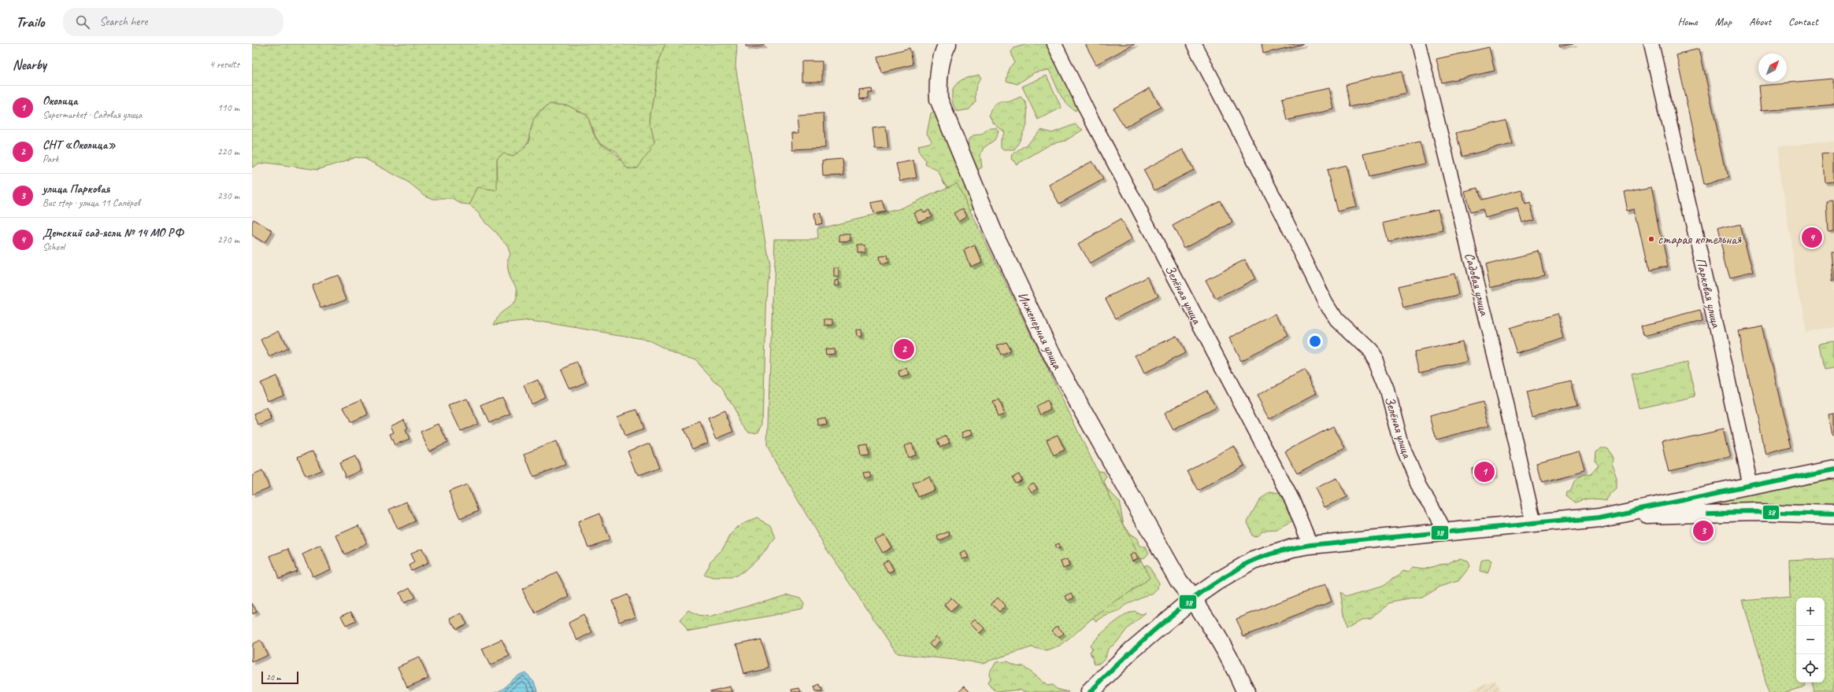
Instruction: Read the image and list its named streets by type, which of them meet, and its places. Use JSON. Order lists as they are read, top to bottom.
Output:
{
  "streets": {
    "main road": ["Инженерная улица"],
    "street": ["Садовая улица", "Парковая улица", "Зелёная улица"]
  },
  "places": ["старая котельная"],
  "lines": ["transit line 38"],
  "scale_bar": "20 m",
  "north": "top right",
  "page": {
    "header": "Trailo",
    "search": "Search here",
    "nav": [
      "Home",
      "Map",
      "About",
      "Contact"
    ],
    "heading": ["Nearby", "4 results"],
    "list": [
      {
        "mark": "1",
        "name": "Околица",
        "note": "Supermarket · Садовая улица",
        "value": "110 m"
      },
      {
        "mark": "2",
        "name": "СНТ «Околица»",
        "note": "Park",
        "value": "220 m"
      },
      {
        "mark": "3",
        "name": "улица Парковая",
        "note": "Bus stop · улица 11 Сапёров",
        "value": "230 m"
      },
      {
        "mark": "4",
        "name": "Детский сад-ясли № 14 МО РФ",
        "note": "School",
        "value": "270 m"
      }
    ],
    "pins": [
      "4",
      "2",
      "1",
      "3"
    ],
    "map_buttons": ["+", "−"],
    "scale": "20 m"
  }
}
